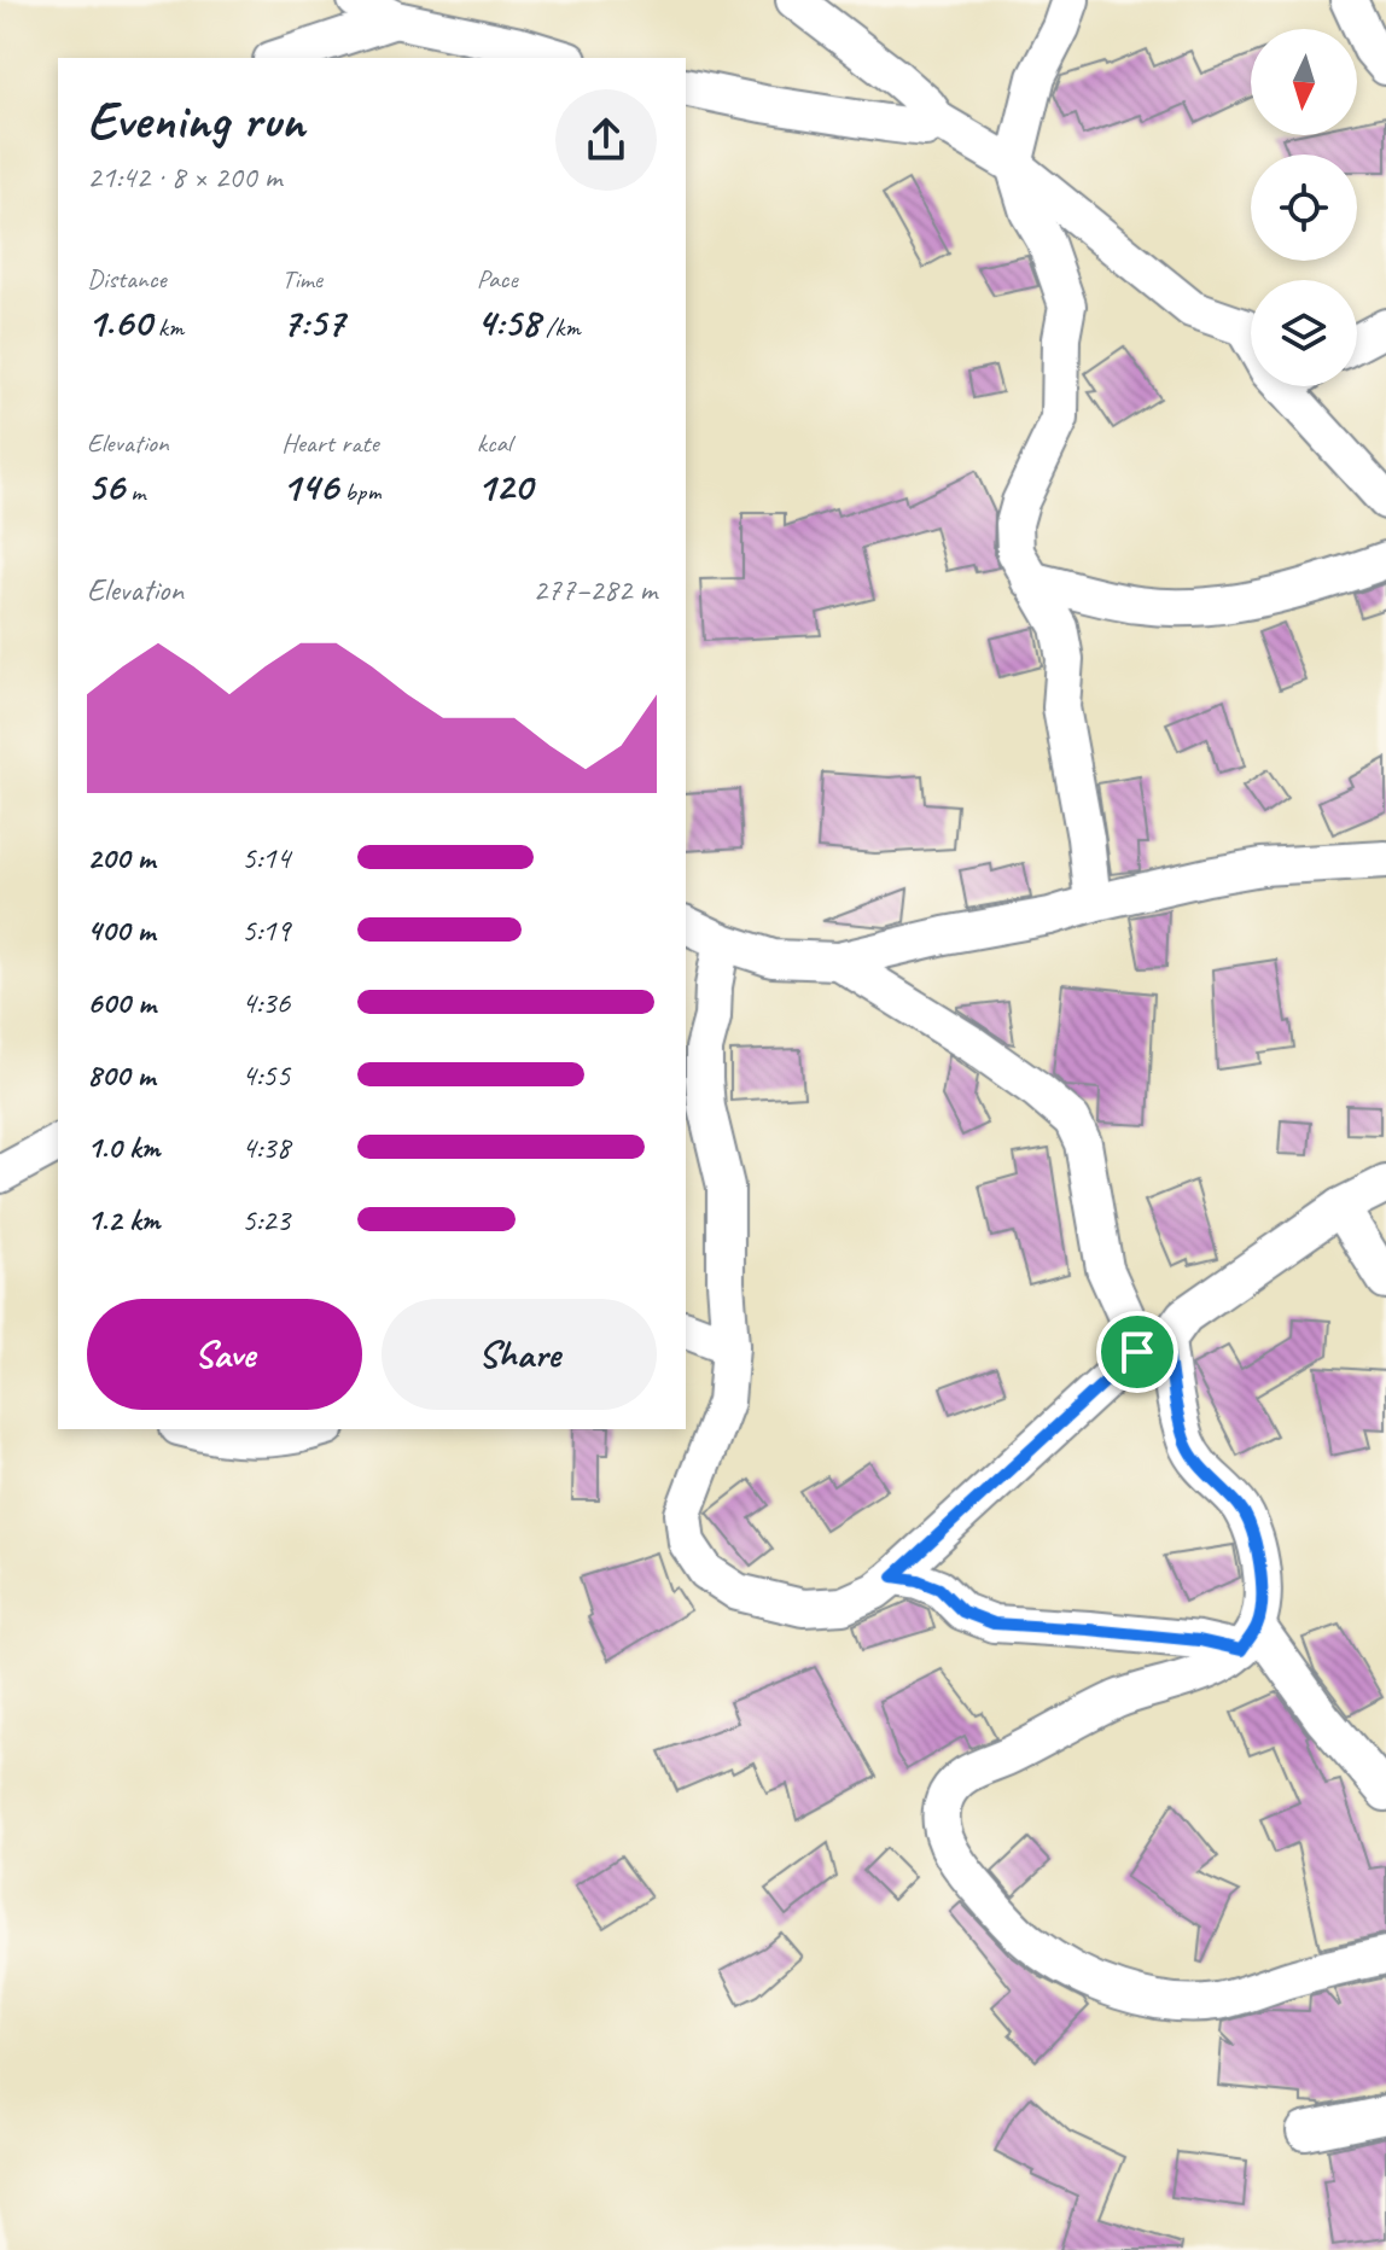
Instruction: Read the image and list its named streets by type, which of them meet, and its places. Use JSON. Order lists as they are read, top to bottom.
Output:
{
  "north": "bottom",
  "page": {
    "heading": ["Evening run", "21:42 · 8 × 200 m"],
    "stats": [
      ["Distance", "1.60 km"],
      ["Time", "7:57"],
      ["Pace", "4:58 /km"],
      ["Elevation", "56 m"],
      ["Heart rate", "146 bpm"],
      ["kcal", "120"]
    ],
    "chart": ["Elevation", "277–282 m"],
    "list": [
      {
        "name": "200 m",
        "note": "5:14"
      },
      {
        "name": "400 m",
        "note": "5:19"
      },
      {
        "name": "600 m",
        "note": "4:36"
      },
      {
        "name": "800 m",
        "note": "4:55"
      },
      {
        "name": "1.0 km",
        "note": "4:38"
      },
      {
        "name": "1.2 km",
        "note": "5:23"
      }
    ],
    "buttons": ["Save", "Share"]
  }
}
